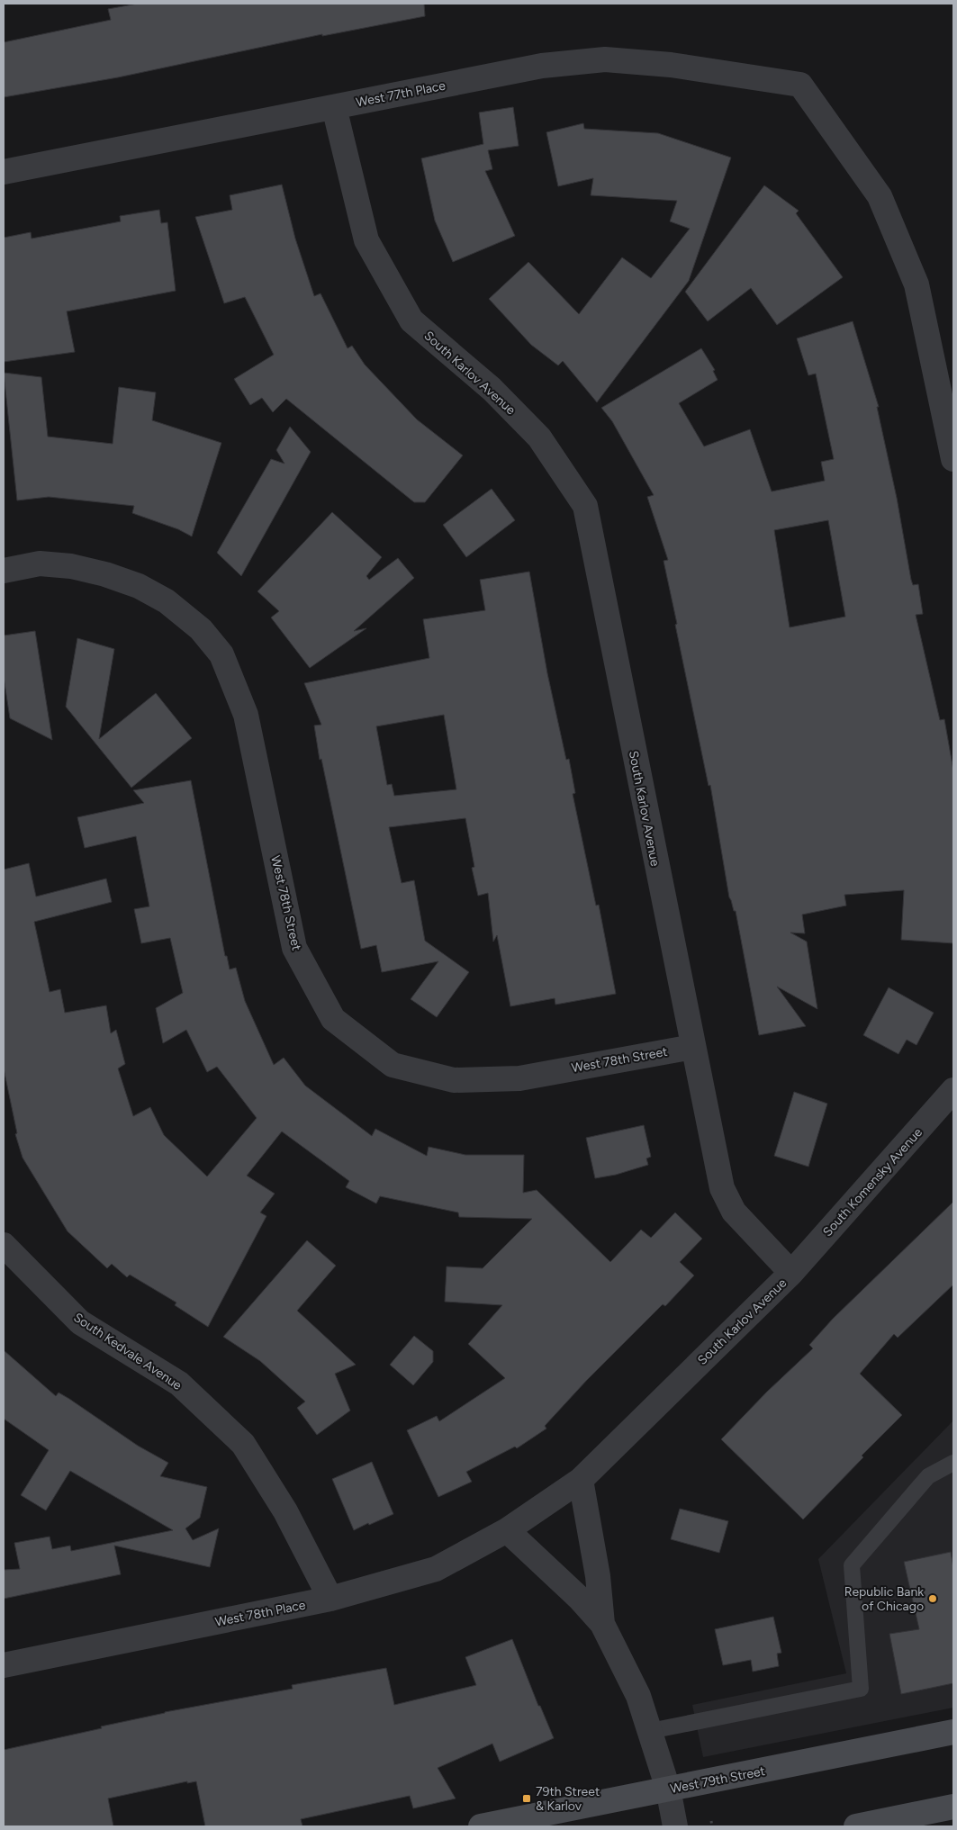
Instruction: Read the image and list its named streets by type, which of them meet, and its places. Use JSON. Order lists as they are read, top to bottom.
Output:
{
  "streets": {
    "main road": ["West 79th Street"],
    "street": [
      "West 77th Place",
      "South Karlov Avenue",
      "West 78th Street",
      "South Komensky Avenue",
      "South Kedvale Avenue",
      "West 78th Place"
    ]
  },
  "crossings": [
    ["West 77th Place", "South Karlov Avenue"],
    ["South Karlov Avenue", "West 78th Street"],
    ["South Karlov Avenue", "South Komensky Avenue"],
    ["South Karlov Avenue", "West 78th Place"],
    ["South Kedvale Avenue", "West 78th Place"]
  ],
  "places": {
    "other": ["Republic Bank of Chicago"],
    "transit": ["79th Street & Karlov"]
  }
}
